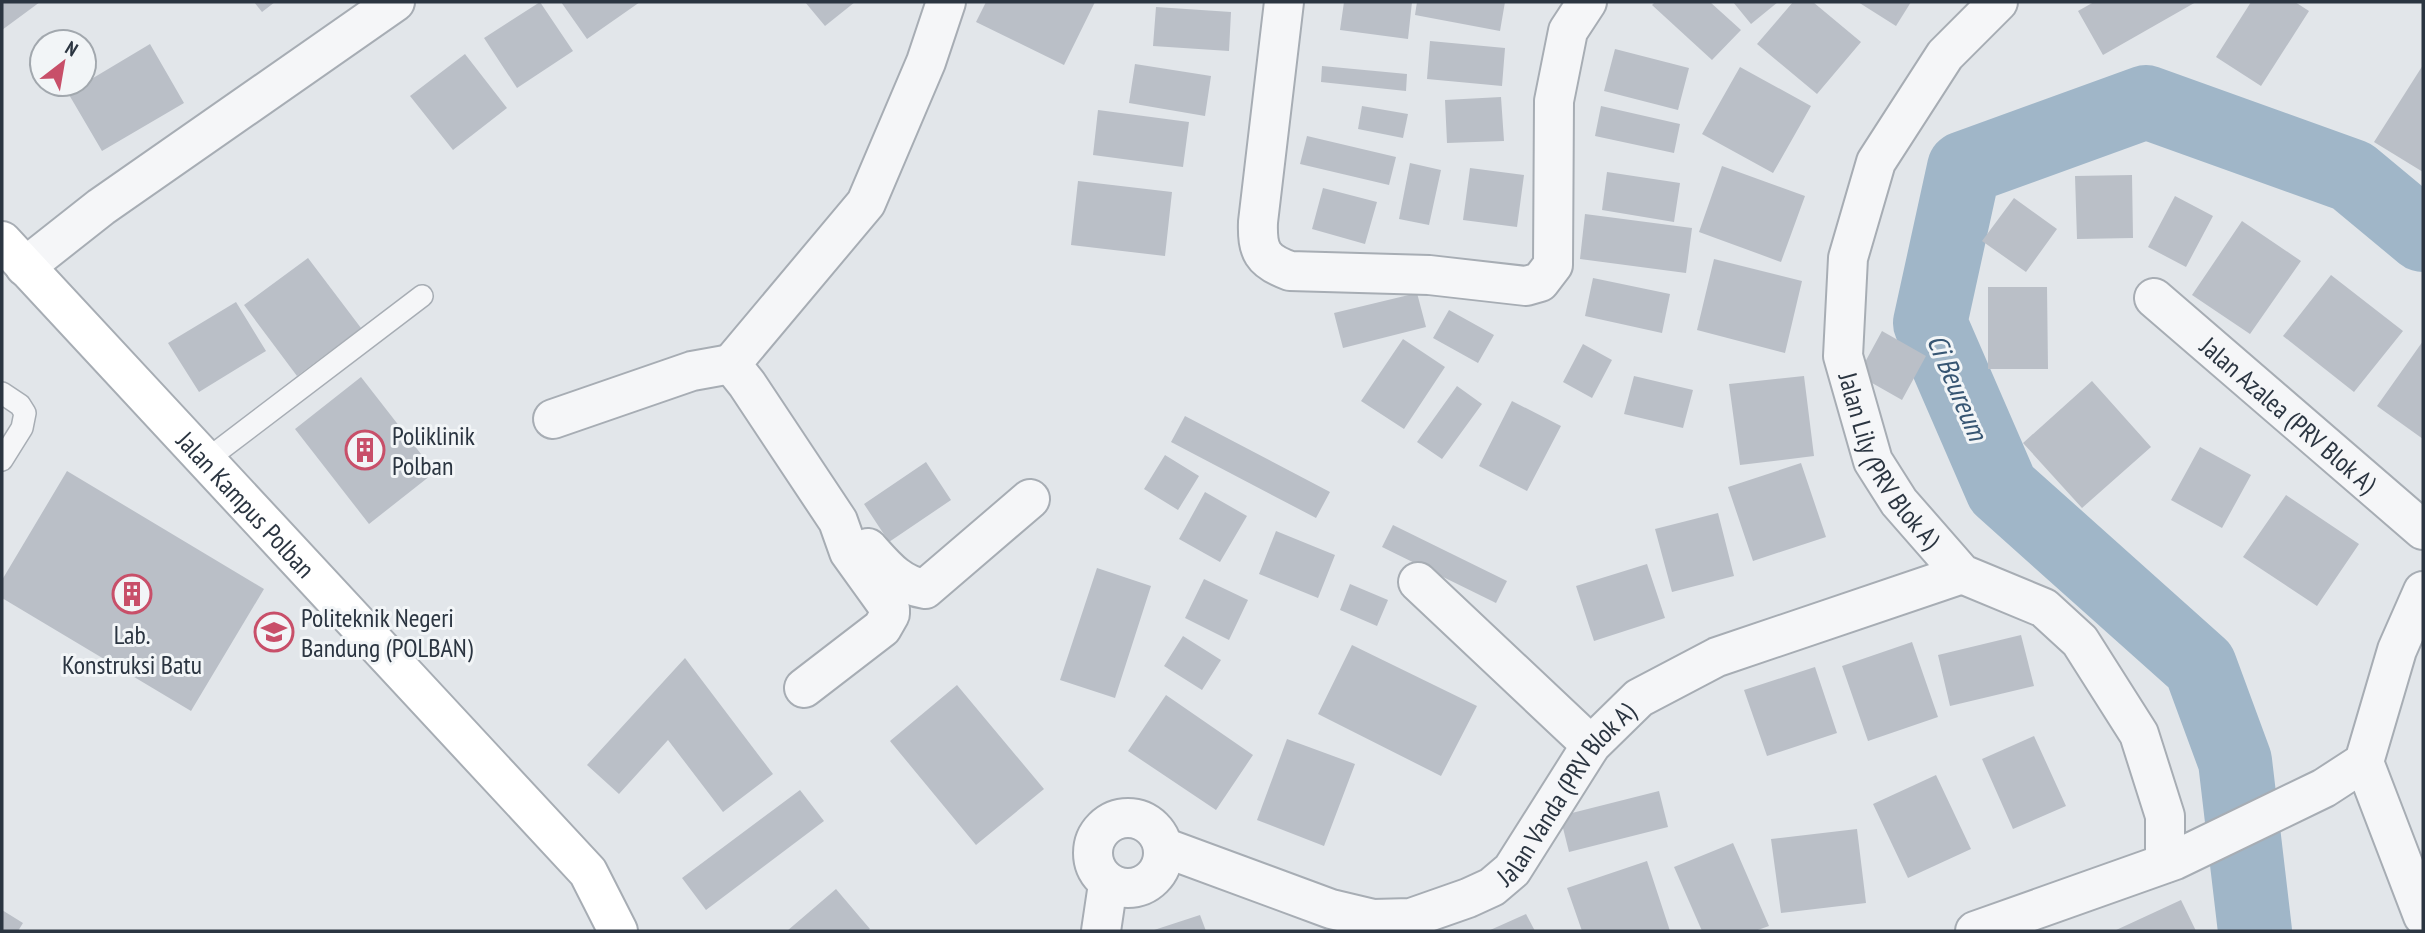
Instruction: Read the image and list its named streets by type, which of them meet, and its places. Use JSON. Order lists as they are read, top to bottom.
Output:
{
  "streets": {
    "street": [
      "Jalan Azalea (PRV Blok A)",
      "Jalan Lily (PRV Blok A)",
      "Jalan Kampus Polban",
      "Jalan Vanda (PRV Blok A)"
    ]
  },
  "crossings": [
    ["Jalan Lily (PRV Blok A)", "Jalan Vanda (PRV Blok A)"]
  ],
  "water": ["Ci Beureum"],
  "places": {
    "building": ["Poliklinik Polban", "Lab. Konstruksi Batu"],
    "school or university": ["Politeknik Negeri Bandung (POLBAN)"]
  },
  "north": "top right"
}
